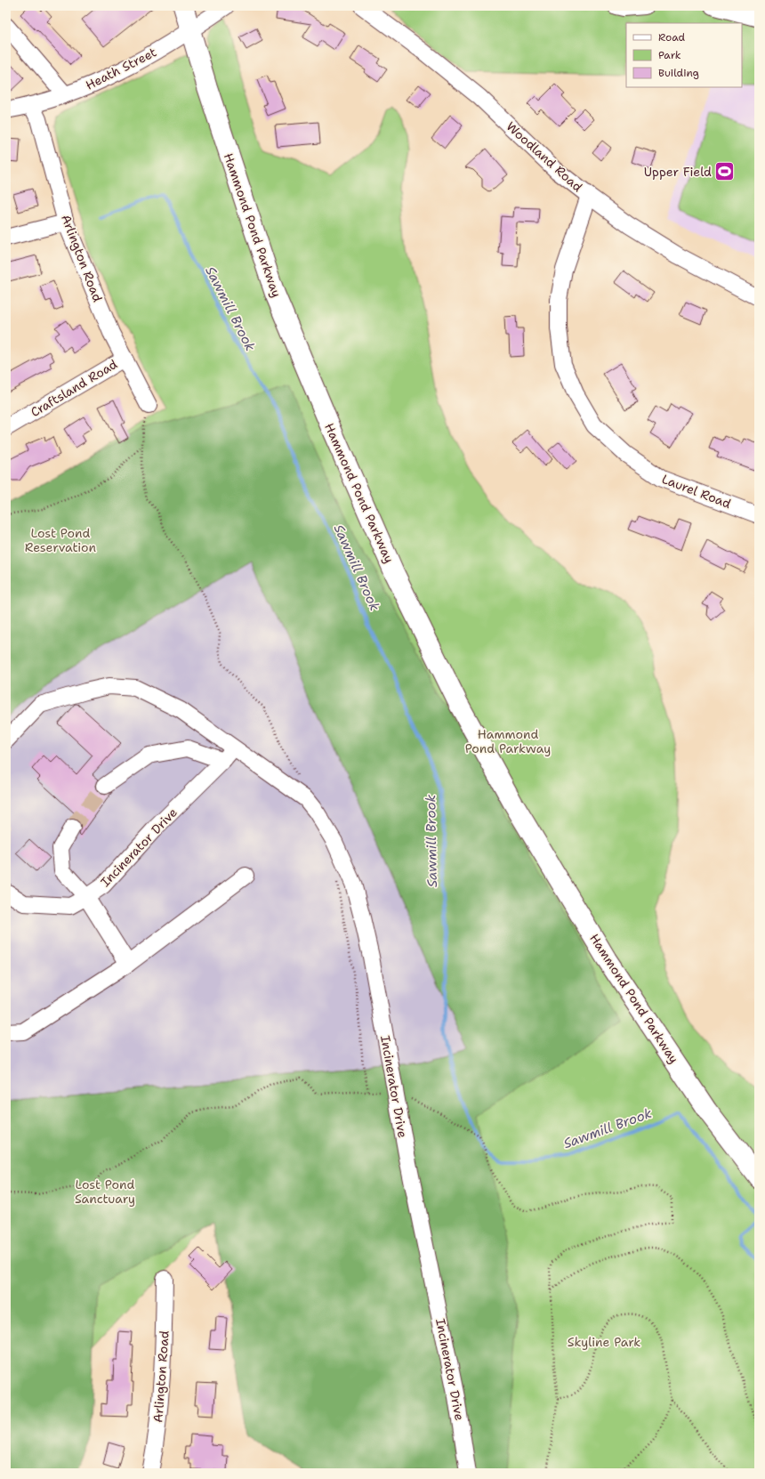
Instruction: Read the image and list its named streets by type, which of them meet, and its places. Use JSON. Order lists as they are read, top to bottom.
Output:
{
  "streets": {
    "main road": ["Hammond Pond Parkway"],
    "street": [
      "Heath Street",
      "Woodland Road",
      "Arlington Road",
      "Craftsland Road",
      "Laurel Road",
      "Incinerator Drive"
    ]
  },
  "crossings": [
    ["Heath Street", "Hammond Pond Parkway"],
    ["Heath Street", "Arlington Road"],
    ["Woodland Road", "Laurel Road"],
    ["Arlington Road", "Craftsland Road"]
  ],
  "water": ["Sawmill Brook"],
  "parks": [
    "Lost Pond Reservation",
    "Hammond Pond Parkway",
    "Lost Pond Sanctuary",
    "Skyline Park"
  ],
  "places": {
    "sports": ["Upper Field"]
  },
  "legend": ["Road", "Park", "Building"]
}
